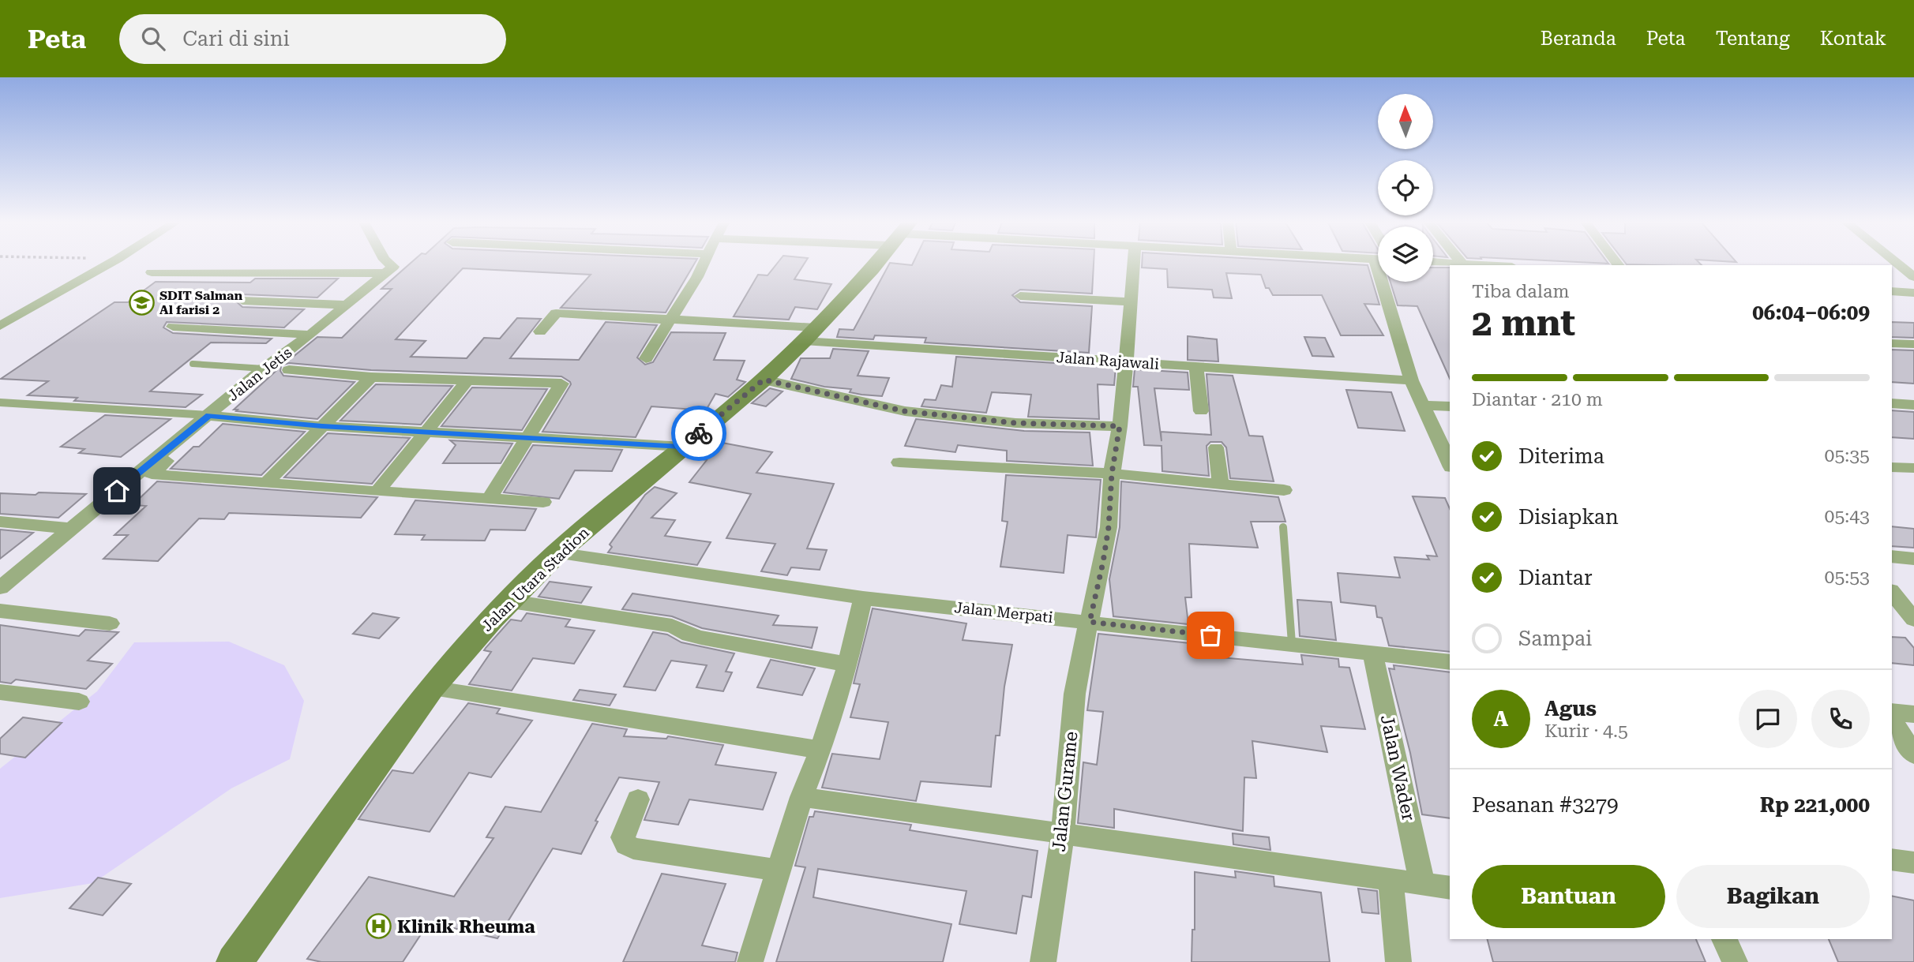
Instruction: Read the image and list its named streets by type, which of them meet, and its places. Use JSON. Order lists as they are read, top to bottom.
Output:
{
  "streets": {
    "street": [
      "Jalan Rajawali",
      "Jalan Jetis",
      "Jalan Utara Stadion",
      "Jalan Merpati",
      "Jalan Wader",
      "Jalan Gurame"
    ]
  },
  "crossings": [
    ["Jalan Rajawali", "Jalan Utara Stadion"],
    ["Jalan Rajawali", "Jalan Gurame"],
    ["Jalan Utara Stadion", "Jalan Merpati"],
    ["Jalan Merpati", "Jalan Wader"],
    ["Jalan Merpati", "Jalan Gurame"]
  ],
  "places": {
    "school or university": ["SDIT Salman Al farisi 2"],
    "hospital": ["Klinik Rheuma"]
  },
  "north": "top",
  "page": {
    "header": "Peta",
    "search": "Cari di sini",
    "nav": [
      "Beranda",
      "Peta",
      "Tentang",
      "Kontak"
    ],
    "heading": ["2 mnt", "Tiba dalam", "06:04–06:09"],
    "panel": [
      "Agus",
      "Kurir · 4.5",
      "Pesanan #3279",
      "Rp 221,000"
    ],
    "bar": "Diantar · 210 m",
    "list": [
      ["Diterima", "05:35"],
      ["Disiapkan", "05:43"],
      ["Diantar", "05:53"],
      "Sampai"
    ],
    "round": "A",
    "buttons": ["Bantuan", "Bagikan"]
  }
}
